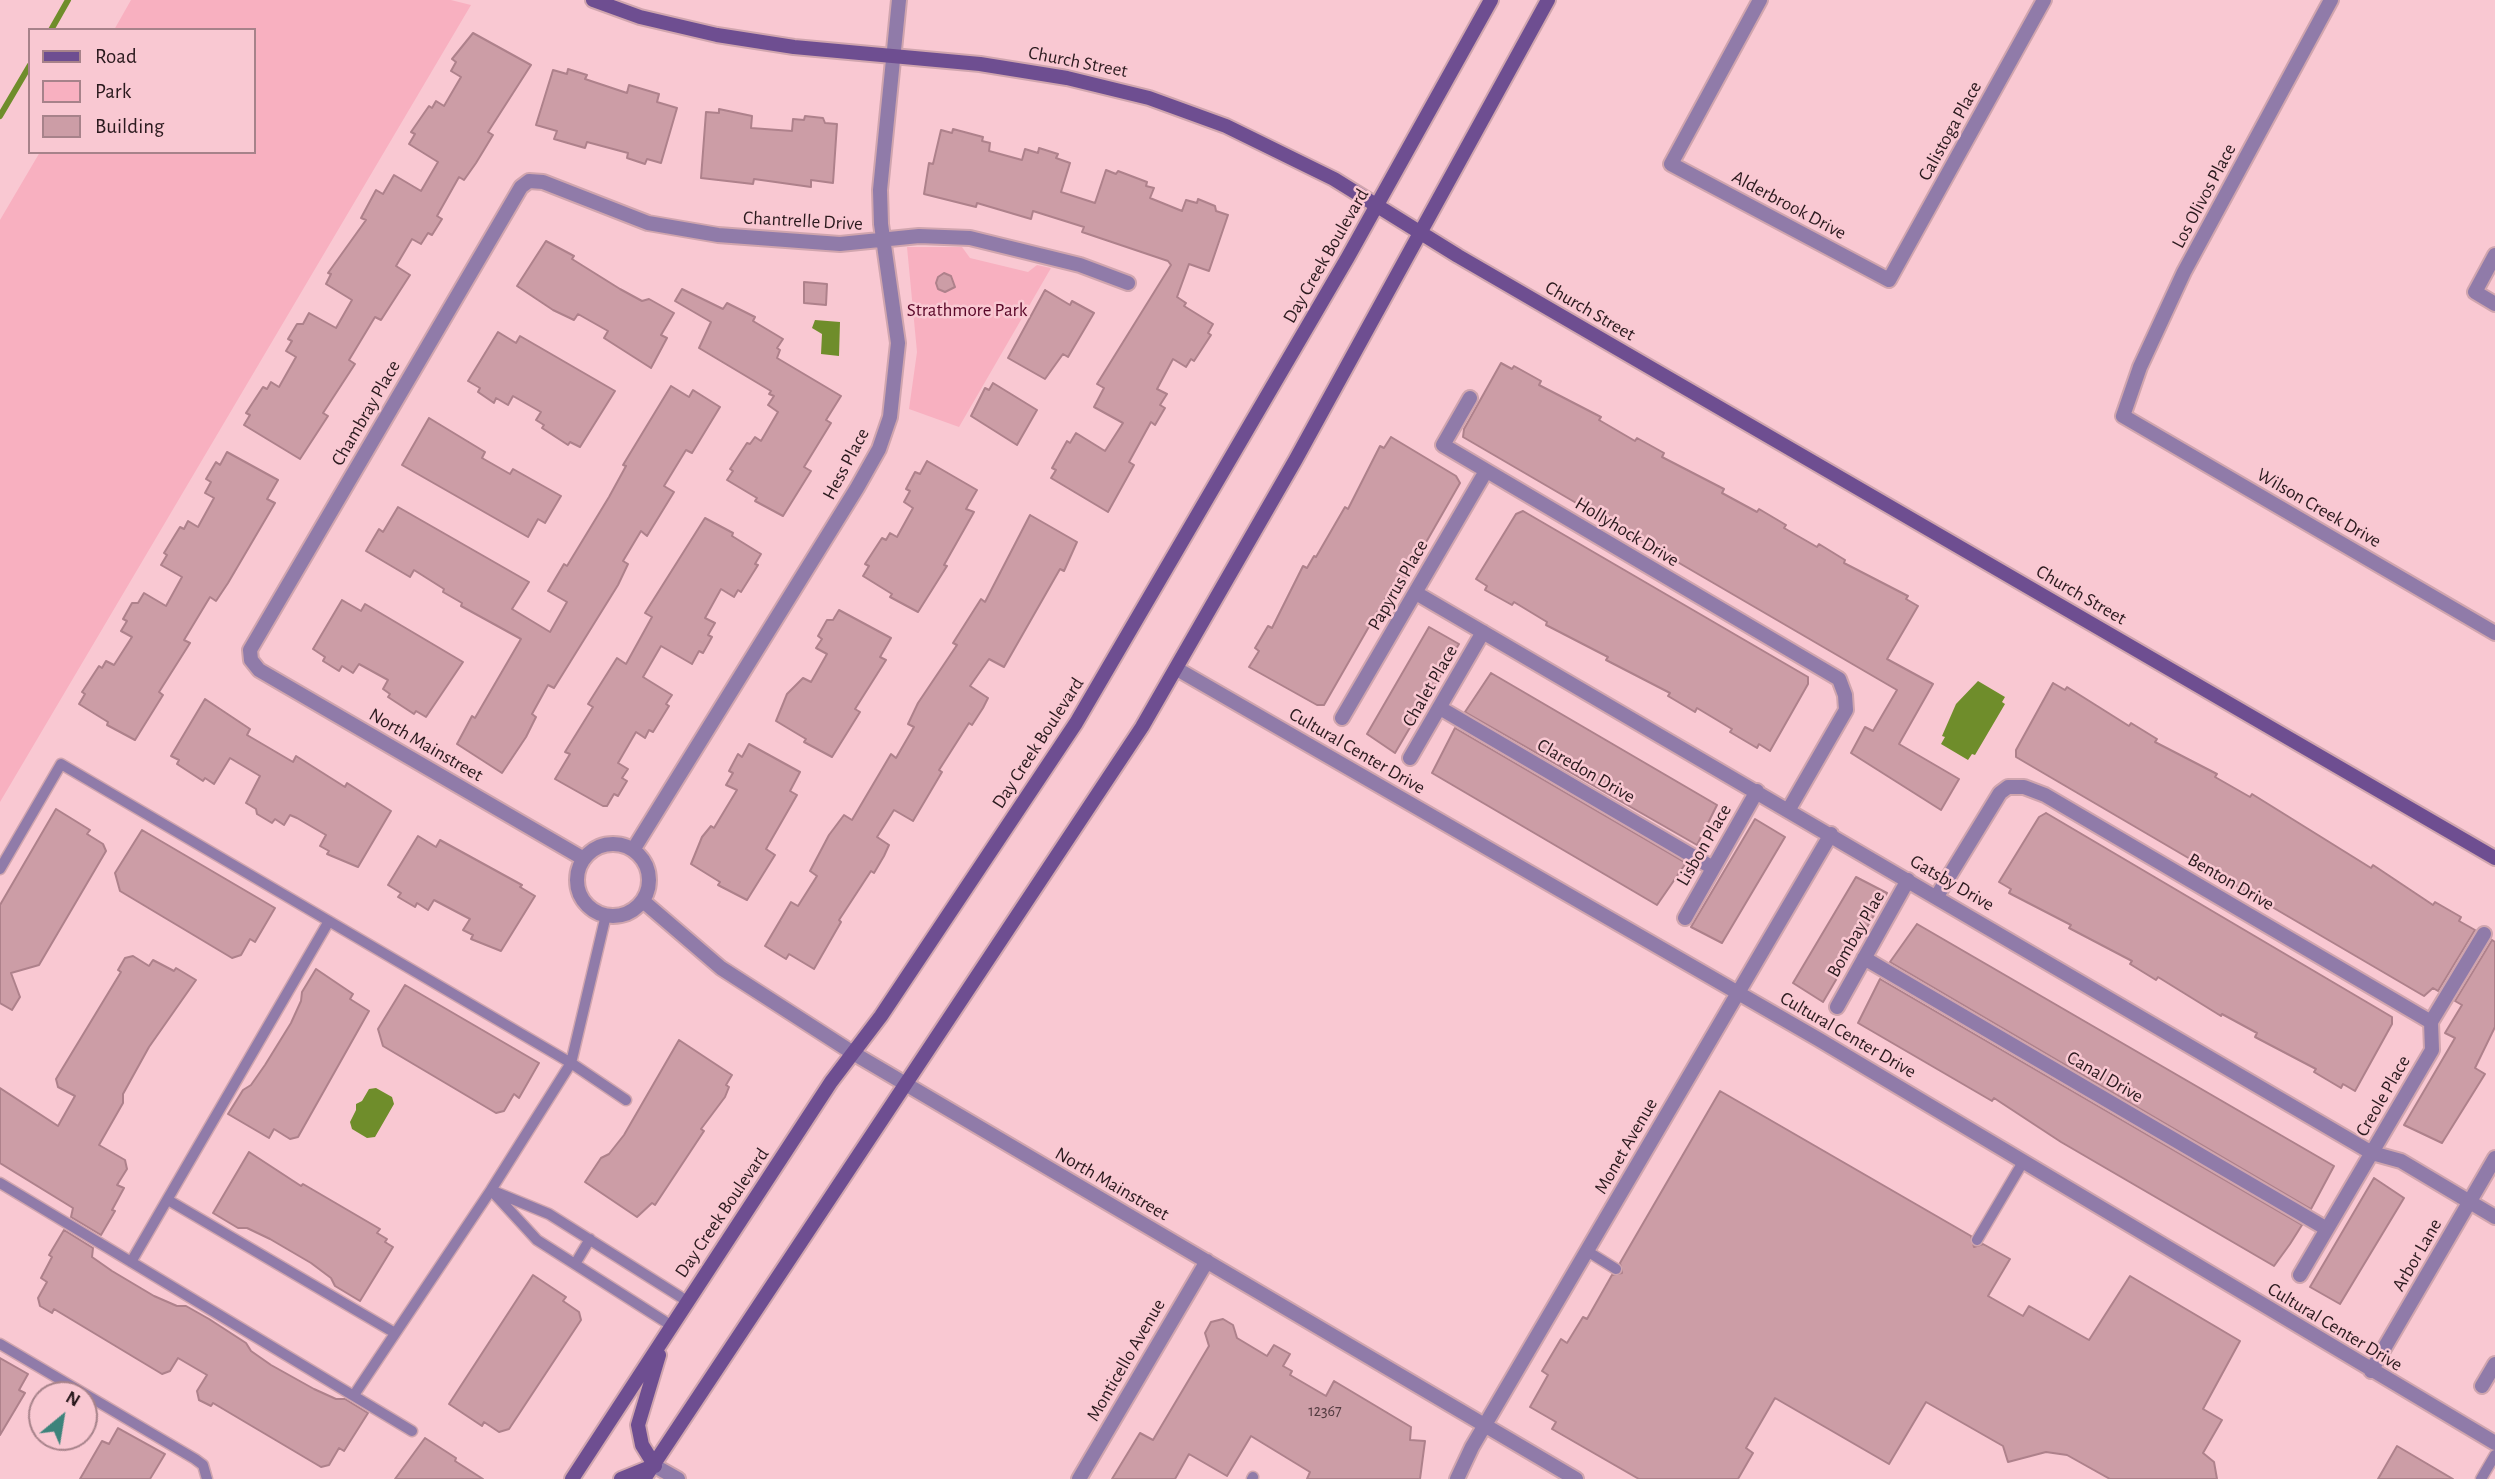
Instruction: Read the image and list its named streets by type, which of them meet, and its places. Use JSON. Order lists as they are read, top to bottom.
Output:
{
  "streets": {
    "main road": ["Church Street", "Day Creek Boulevard"],
    "street": [
      "Calistoga Place",
      "Los Olivos Place",
      "Alderbrook Drive",
      "Chantrelle Drive",
      "Chambray Place",
      "Hess Place",
      "Wilson Creek Drive",
      "Hollyhock Drive",
      "Papyrus Place",
      "Chalet Place",
      "North Mainstreet",
      "Cultural Center Drive",
      "Claredon Drive",
      "Lisbon Place",
      "Benton Drive",
      "Gatsby Drive",
      "Bombay Plae",
      "Canal Drive",
      "Creole Place",
      "Monet Avenue",
      "Arbor Lane",
      "Monticello Avenue"
    ]
  },
  "crossings": [
    ["Church Street", "Day Creek Boulevard"],
    ["Church Street", "Hess Place"],
    ["Calistoga Place", "Alderbrook Drive"],
    ["Los Olivos Place", "Wilson Creek Drive"],
    ["Chantrelle Drive", "Chambray Place"],
    ["Chantrelle Drive", "Hess Place"],
    ["Day Creek Boulevard", "North Mainstreet"],
    ["Chambray Place", "North Mainstreet"],
    ["Hess Place", "North Mainstreet"],
    ["Hollyhock Drive", "Papyrus Place"],
    ["Hollyhock Drive", "Gatsby Drive"],
    ["Papyrus Place", "Gatsby Drive"],
    ["Chalet Place", "Claredon Drive"],
    ["Chalet Place", "Gatsby Drive"],
    ["North Mainstreet", "Monet Avenue"],
    ["North Mainstreet", "Monticello Avenue"],
    ["Cultural Center Drive", "Monet Avenue"],
    ["Cultural Center Drive", "Arbor Lane"],
    ["Claredon Drive", "Lisbon Place"],
    ["Lisbon Place", "Gatsby Drive"],
    ["Benton Drive", "Gatsby Drive"],
    ["Benton Drive", "Creole Place"],
    ["Gatsby Drive", "Bombay Plae"],
    ["Gatsby Drive", "Creole Place"],
    ["Gatsby Drive", "Monet Avenue"],
    ["Gatsby Drive", "Arbor Lane"],
    ["Bombay Plae", "Canal Drive"],
    ["Canal Drive", "Creole Place"]
  ],
  "parks": ["Strathmore Park"],
  "house_numbers": ["12367"],
  "legend": ["Road", "Park", "Building"],
  "north": "top right"
}
